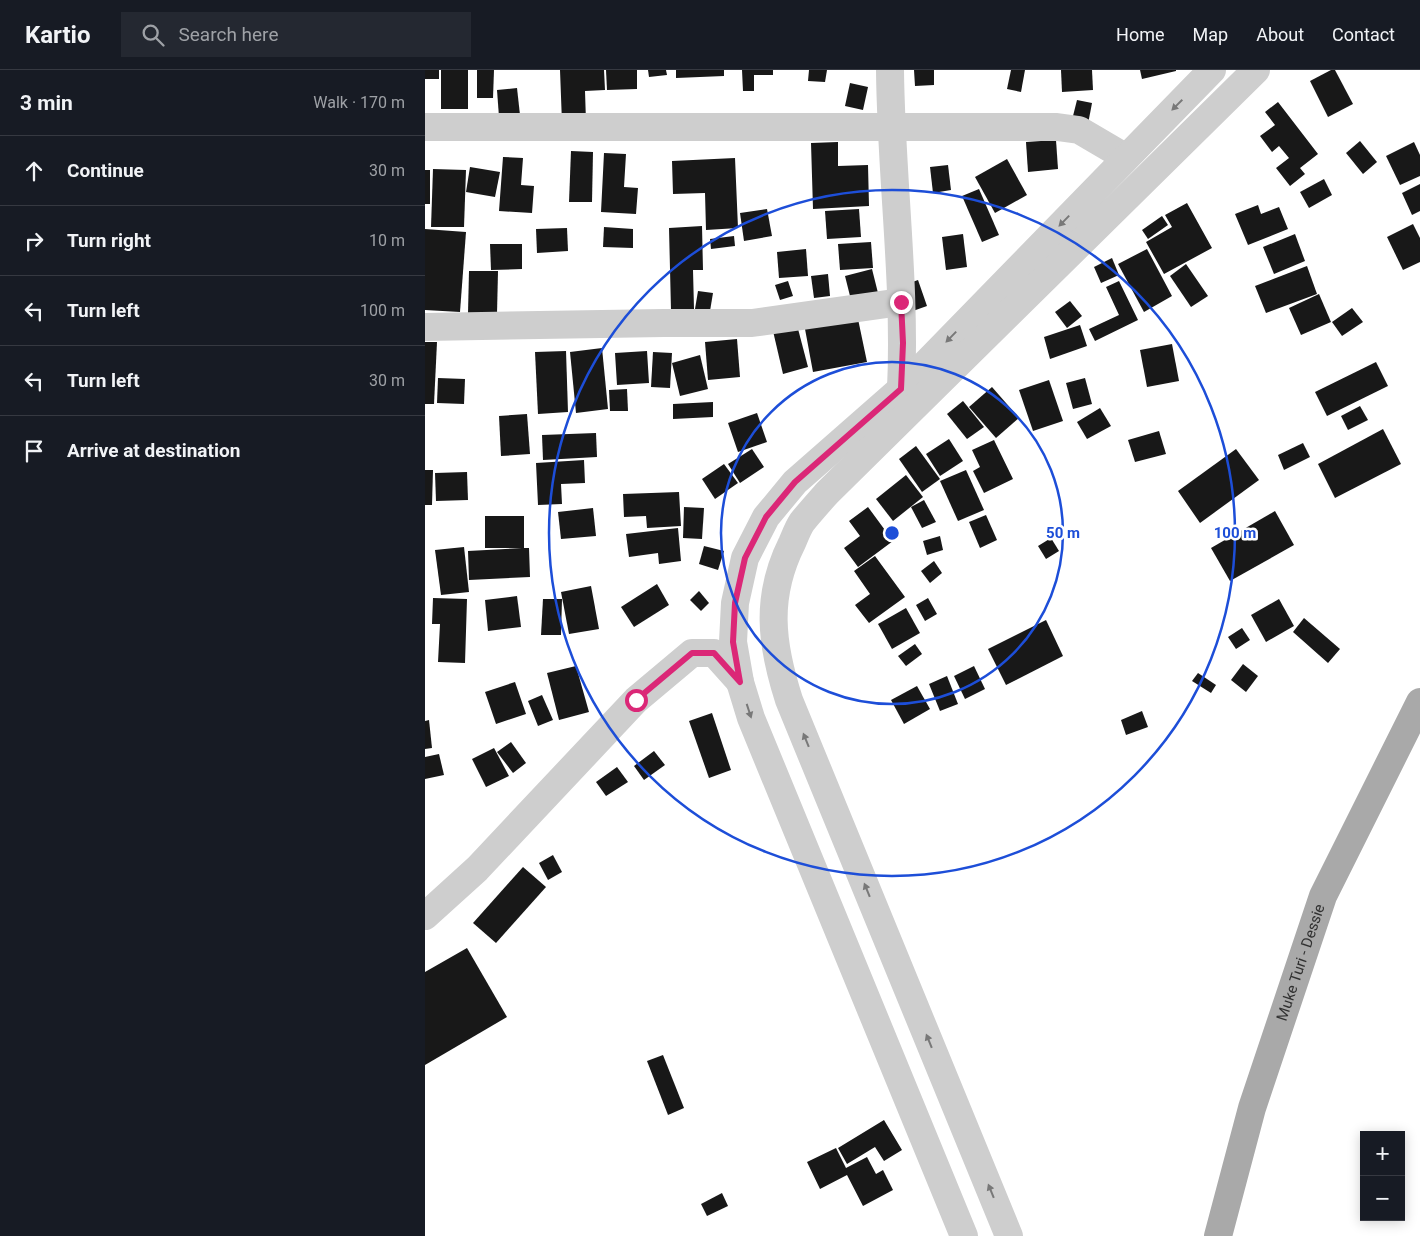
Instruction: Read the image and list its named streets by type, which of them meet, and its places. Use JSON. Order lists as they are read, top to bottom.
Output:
{
  "streets": {
    "main road": ["Muke Turi - Dessie"]
  },
  "page": {
    "header": "Kartio",
    "search": "Search here",
    "nav": [
      "Home",
      "Map",
      "About",
      "Contact"
    ],
    "heading": ["3 min", "Walk · 170 m"],
    "list": [
      ["Continue", "30 m"],
      ["Turn right", "10 m"],
      ["Turn left", "100 m"],
      ["Turn left", "30 m"],
      "Arrive at destination"
    ],
    "map_buttons": ["+", "−"]
  },
  "rings": ["50 m", "100 m"]
}
